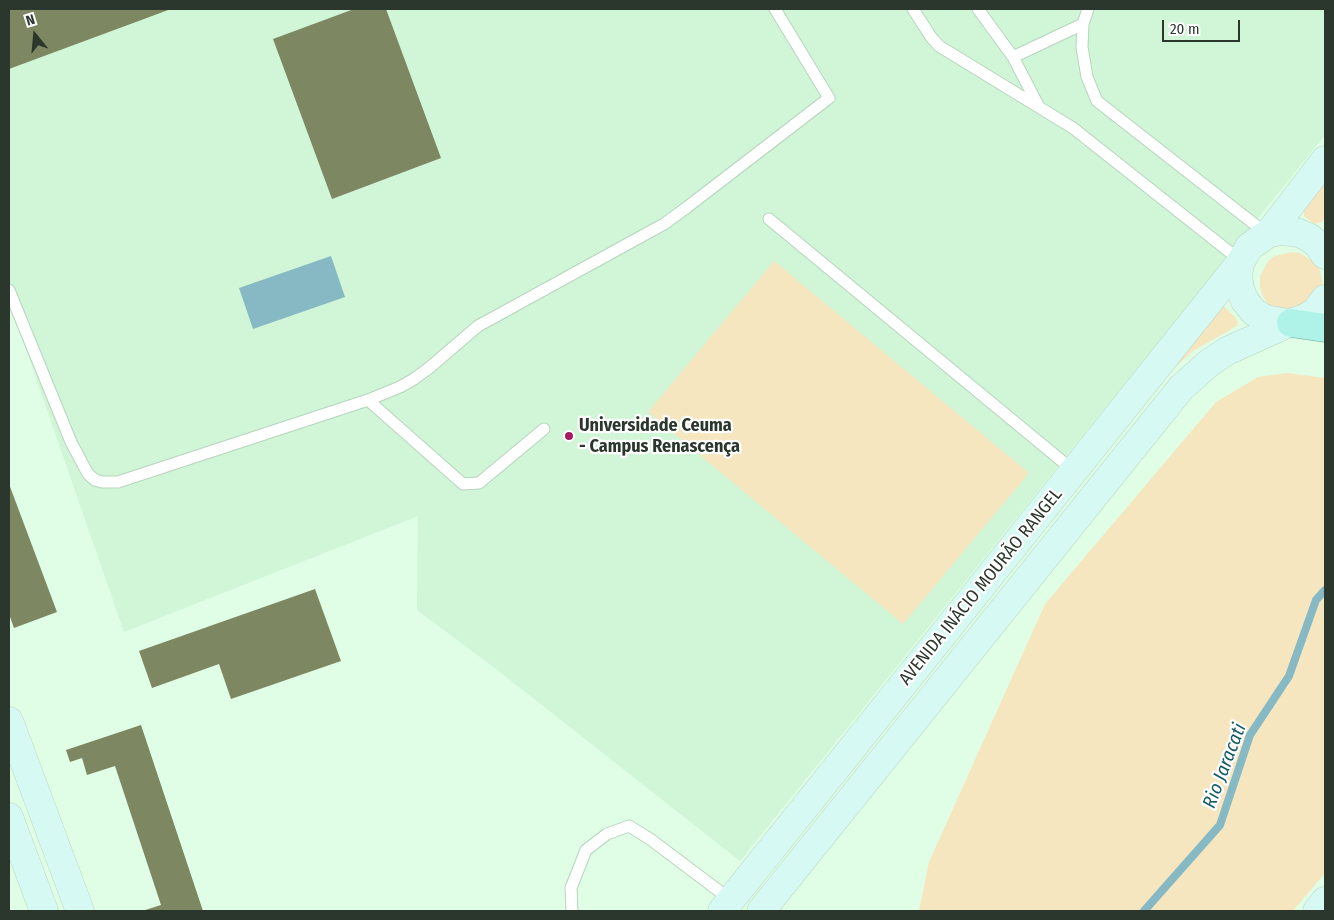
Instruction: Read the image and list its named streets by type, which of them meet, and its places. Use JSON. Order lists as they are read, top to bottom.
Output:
{
  "streets": {
    "main road": ["AVENIDA INÁCIO MOURÃO RANGEL"]
  },
  "water": ["Rio Jaracati"],
  "places": ["Universidade Ceuma - Campus Renascença"],
  "scale_bar": "20 m",
  "north": "top"
}
